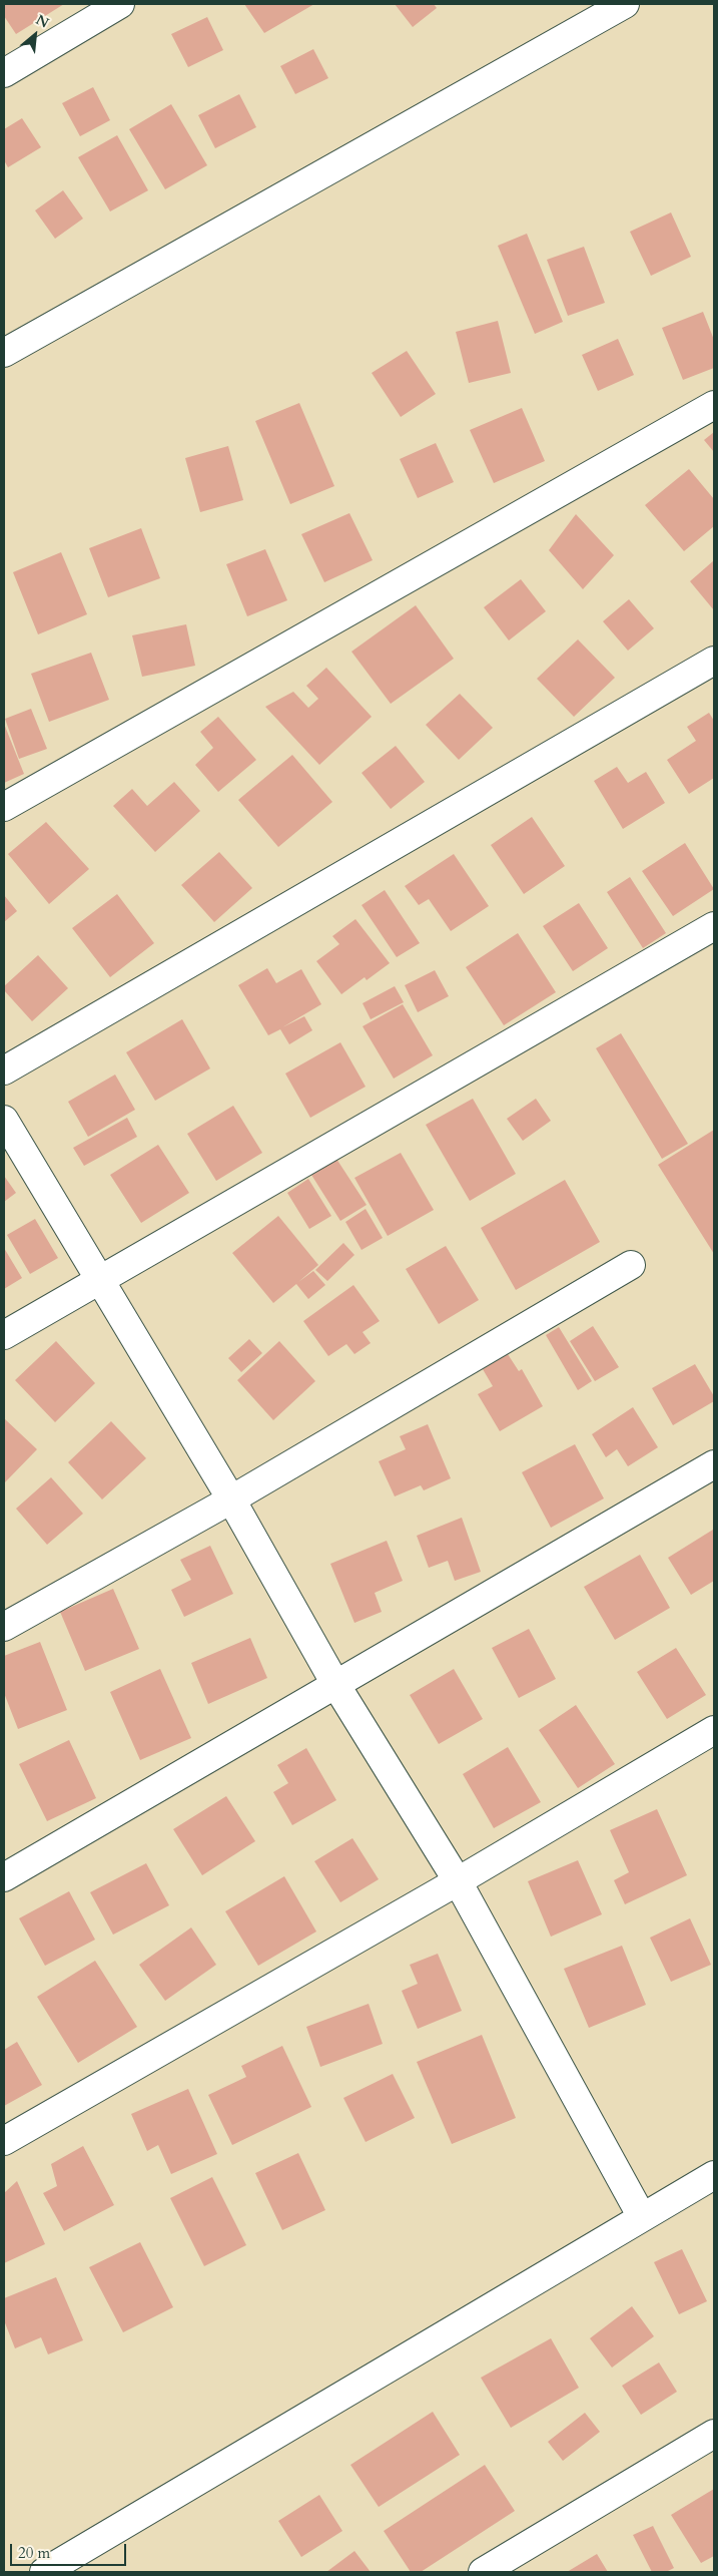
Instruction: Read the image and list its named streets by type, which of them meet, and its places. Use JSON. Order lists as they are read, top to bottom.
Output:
{
  "scale_bar": "20 m",
  "north": "top right"
}
